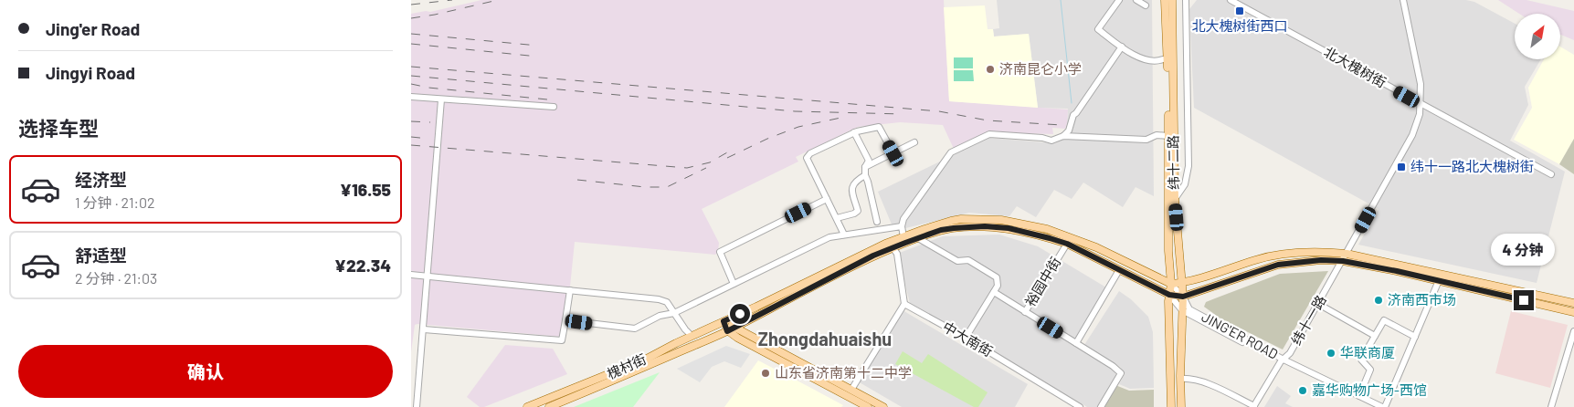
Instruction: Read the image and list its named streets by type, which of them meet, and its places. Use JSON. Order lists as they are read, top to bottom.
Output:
{
  "streets": {
    "main road": ["纬十二路", "JING'ER ROAD", "槐村街"],
    "street": [
      "北大槐树街",
      "裕园中街",
      "纬十一路",
      "中大南街"
    ]
  },
  "crossings": [
    ["北大槐树街", "纬十一路"],
    ["纬十二路", "JING'ER ROAD"],
    ["裕园中街", "JING'ER ROAD"],
    ["纬十一路", "JING'ER ROAD"],
    ["JING'ER ROAD", "槐村街"]
  ],
  "districts": ["Zhongdahuaishu"],
  "places": {
    "transit": ["北大槐树街西口", "纬十一路北大槐树街"],
    "other": [
      "济南昆仑小学",
      "济南西市场",
      "华联商厦",
      "山东省济南第十二中学",
      "嘉华购物广场-西馆"
    ]
  },
  "north": "top right",
  "page": {
    "banner": ["Jing'er Road", "Jingyi Road"],
    "heading": "选择车型",
    "list": [
      {
        "name": "经济型",
        "note": "1 分钟 · 21:02",
        "value": "¥16.55"
      },
      {
        "name": "舒适型",
        "note": "2 分钟 · 21:03",
        "value": "¥22.34"
      }
    ],
    "bubble": "4 分钟",
    "buttons": "确认"
  }
}
